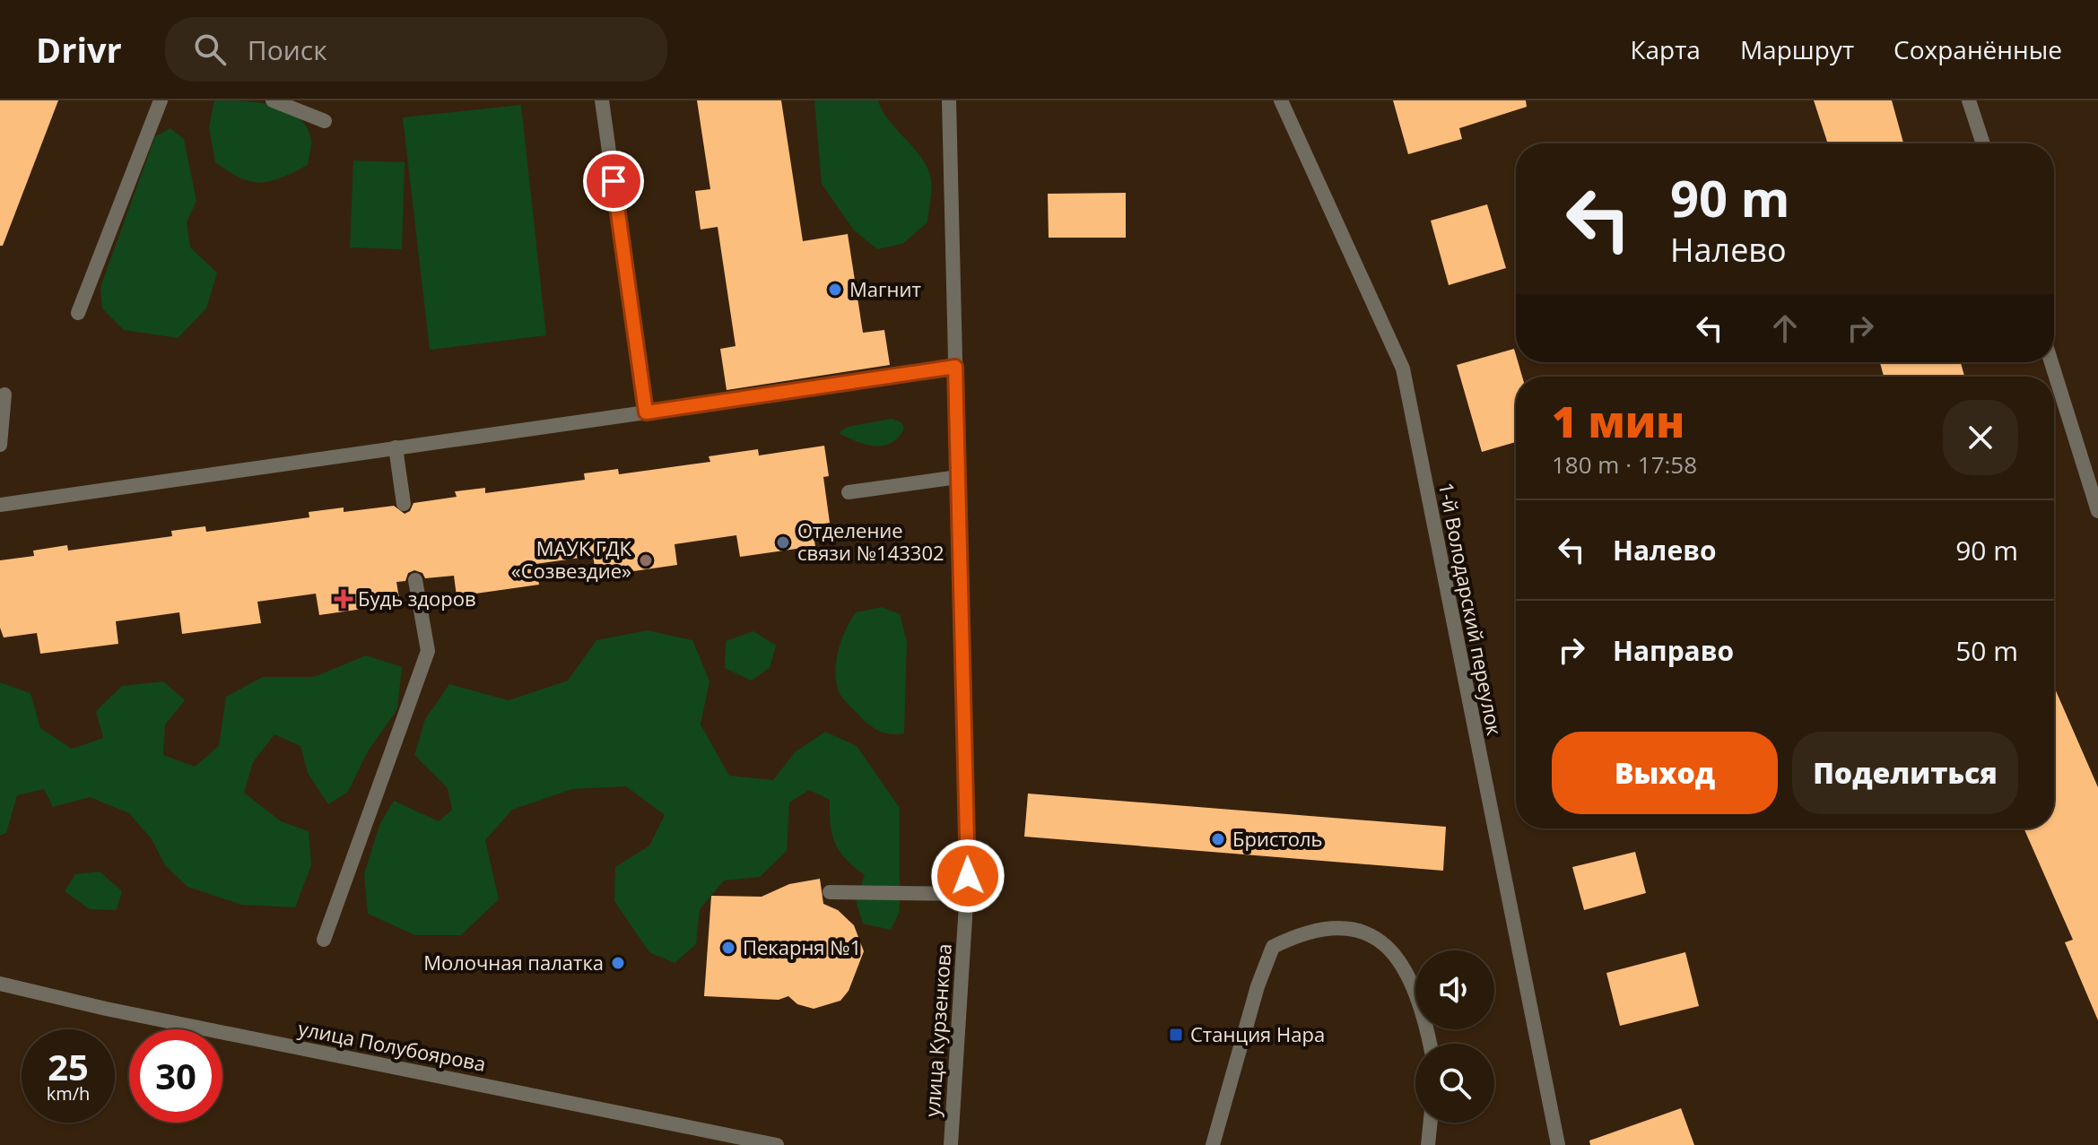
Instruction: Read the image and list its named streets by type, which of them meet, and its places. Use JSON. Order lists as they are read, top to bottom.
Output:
{
  "streets": {
    "street": ["1-й Володарский переулок", "улица Курзенкова", "улица Полубоярова"]
  },
  "places": {
    "other": [
      "Магнит",
      "Отделение связи №143302",
      "МАУК ГДК «Созвездие»",
      "Бристоль",
      "Пекарня №1",
      "Молочная палатка"
    ],
    "health": ["Будь здоров"],
    "transit": ["Станция Нара"]
  },
  "page": {
    "header": "Drivr",
    "search": "Поиск",
    "nav": ["Карта", "Маршрут", "Сохранённые"],
    "turn": ["90 m", "Налево"],
    "heading": ["1 мин", "180 m · 17:58"],
    "list": [
      {
        "name": "Налево",
        "value": "90 m"
      },
      {
        "name": "Направо",
        "value": "50 m"
      }
    ],
    "buttons": ["Выход", "Поделиться"],
    "speed": "25 km/h",
    "limit": "30"
  }
}
